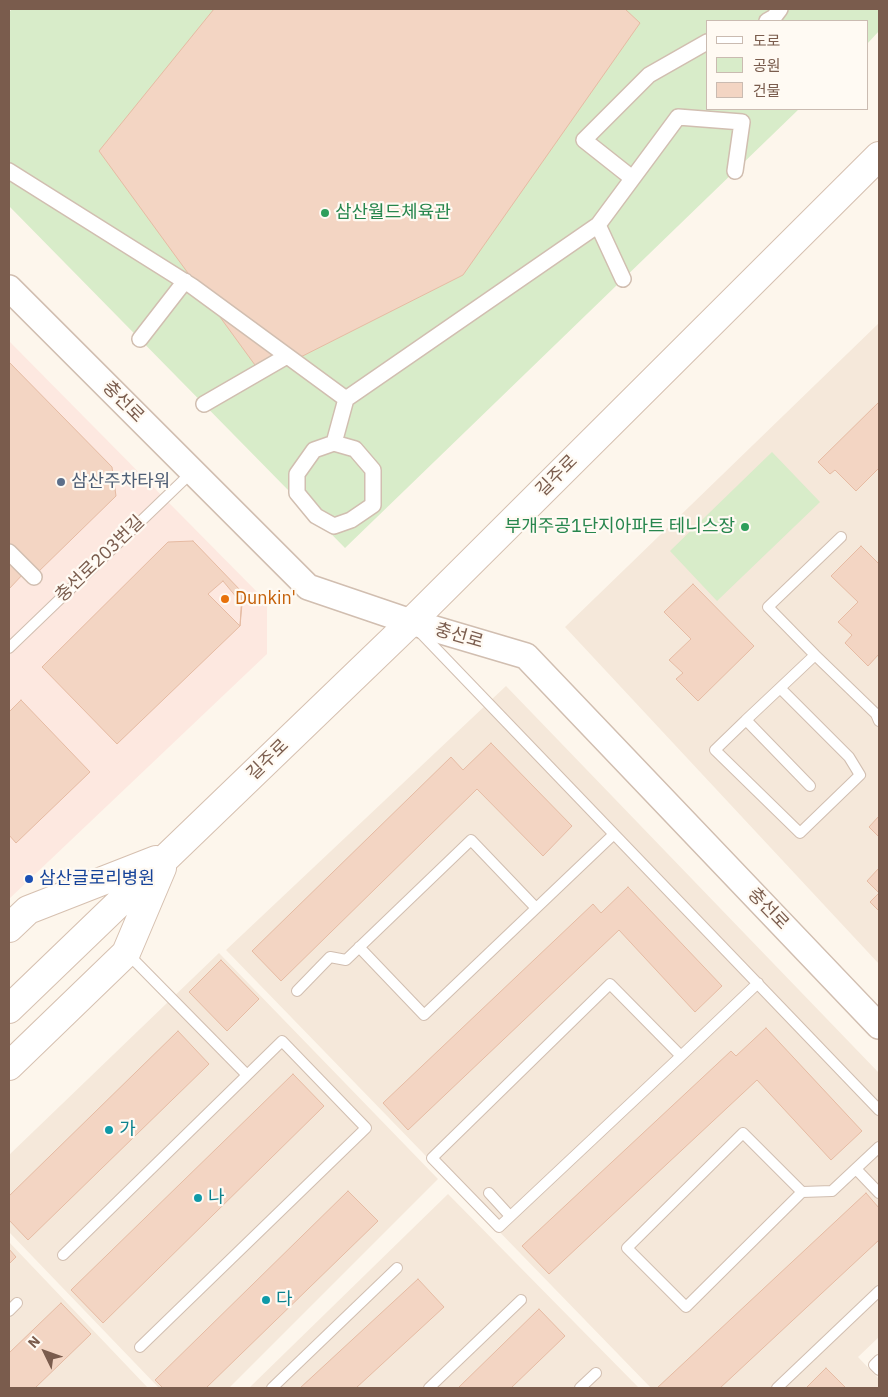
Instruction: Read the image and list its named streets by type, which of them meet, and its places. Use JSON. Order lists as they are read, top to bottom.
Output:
{
  "streets": {
    "main road": ["길주로"],
    "street": ["충선로"],
    "lane": ["충선로203번길"]
  },
  "crossings": [
    ["충선로", "길주로"],
    ["충선로", "충선로203번길"]
  ],
  "places": [
    "삼산월드체육관",
    "삼산주차타워",
    "부개주공1단지아파트 테니스장",
    "Dunkin'",
    "삼산글로리병원",
    "가",
    "나",
    "다"
  ],
  "legend": ["도로", "공원", "건물"],
  "north": "top left"
}
